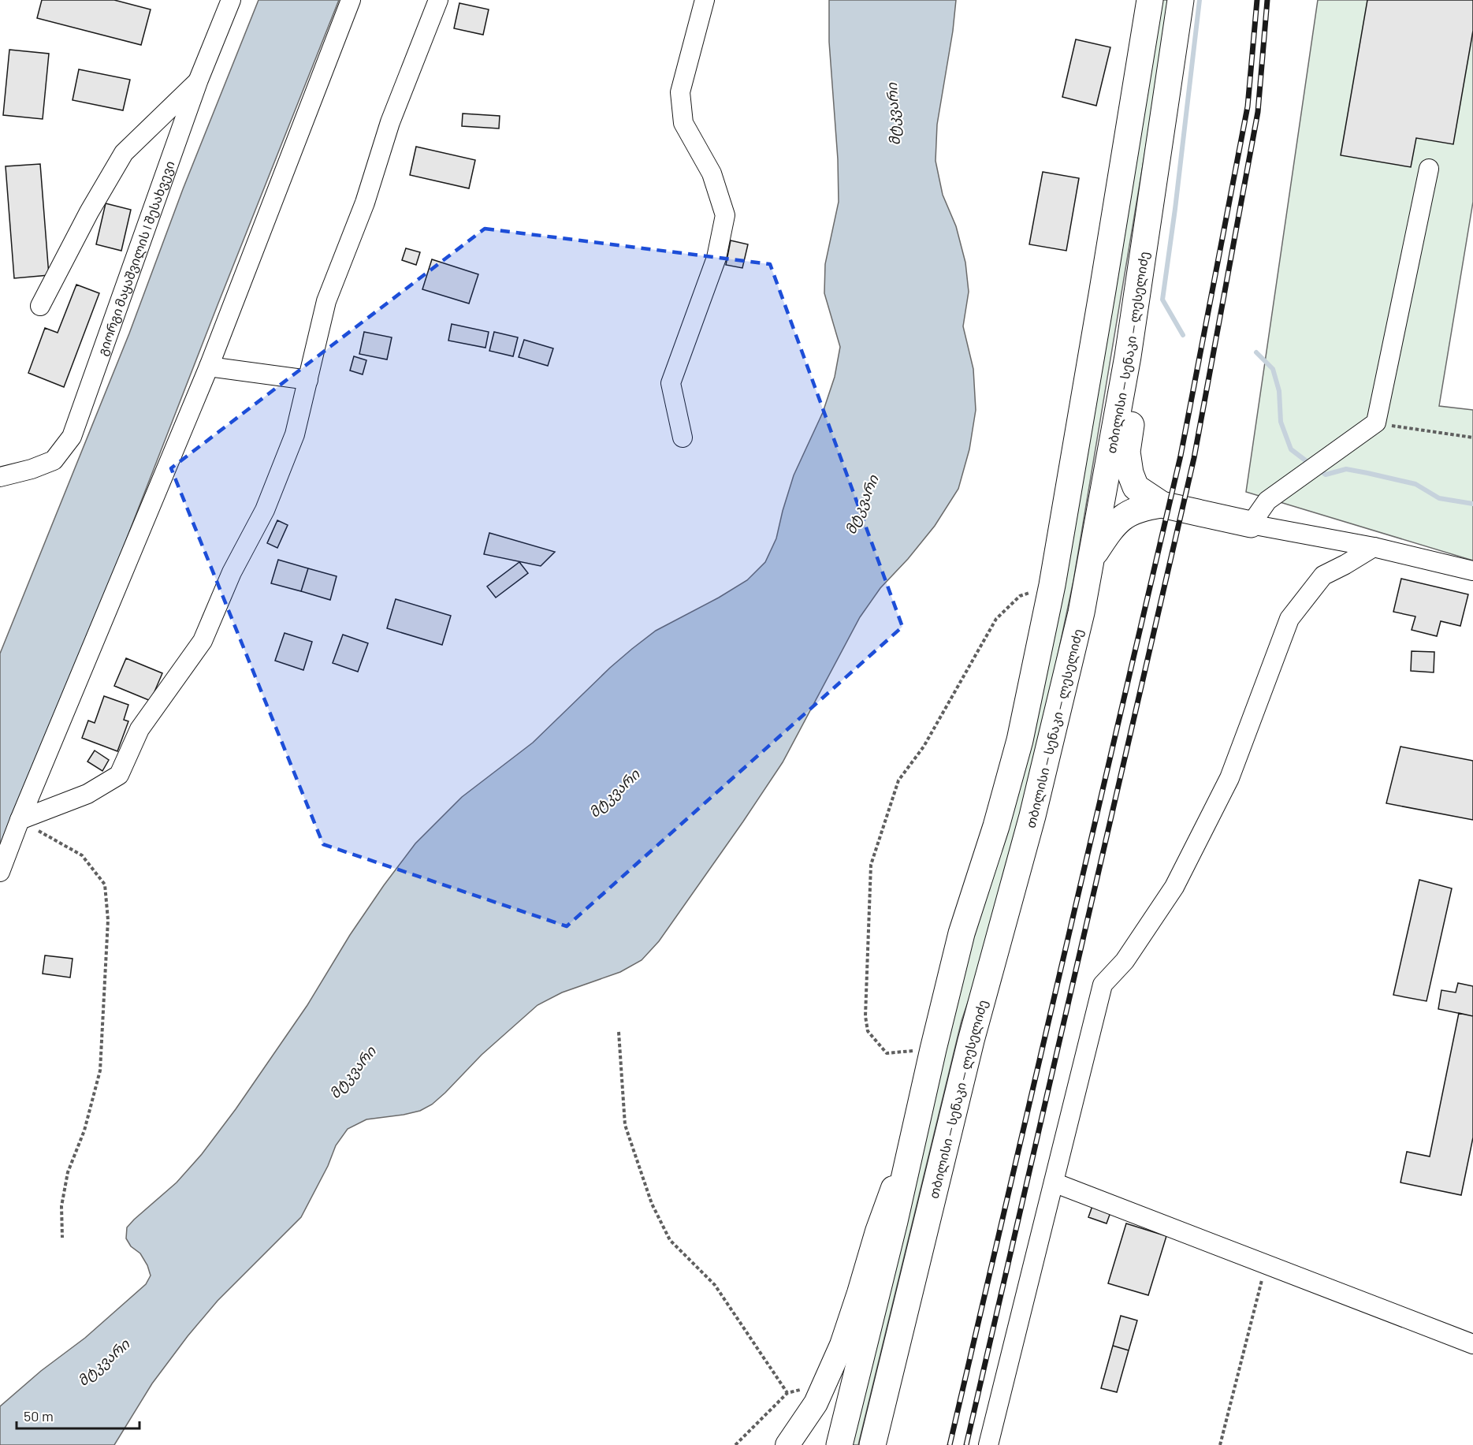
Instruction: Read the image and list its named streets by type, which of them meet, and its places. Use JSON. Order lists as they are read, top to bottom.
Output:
{
  "streets": {
    "highway": ["თბილისი — სენაკი — ლესელიძე"],
    "street": ["გიორგი მაყაშვილის I შესახვევი"]
  },
  "water": ["მტკვარი"],
  "scale_bar": "50 m"
}
